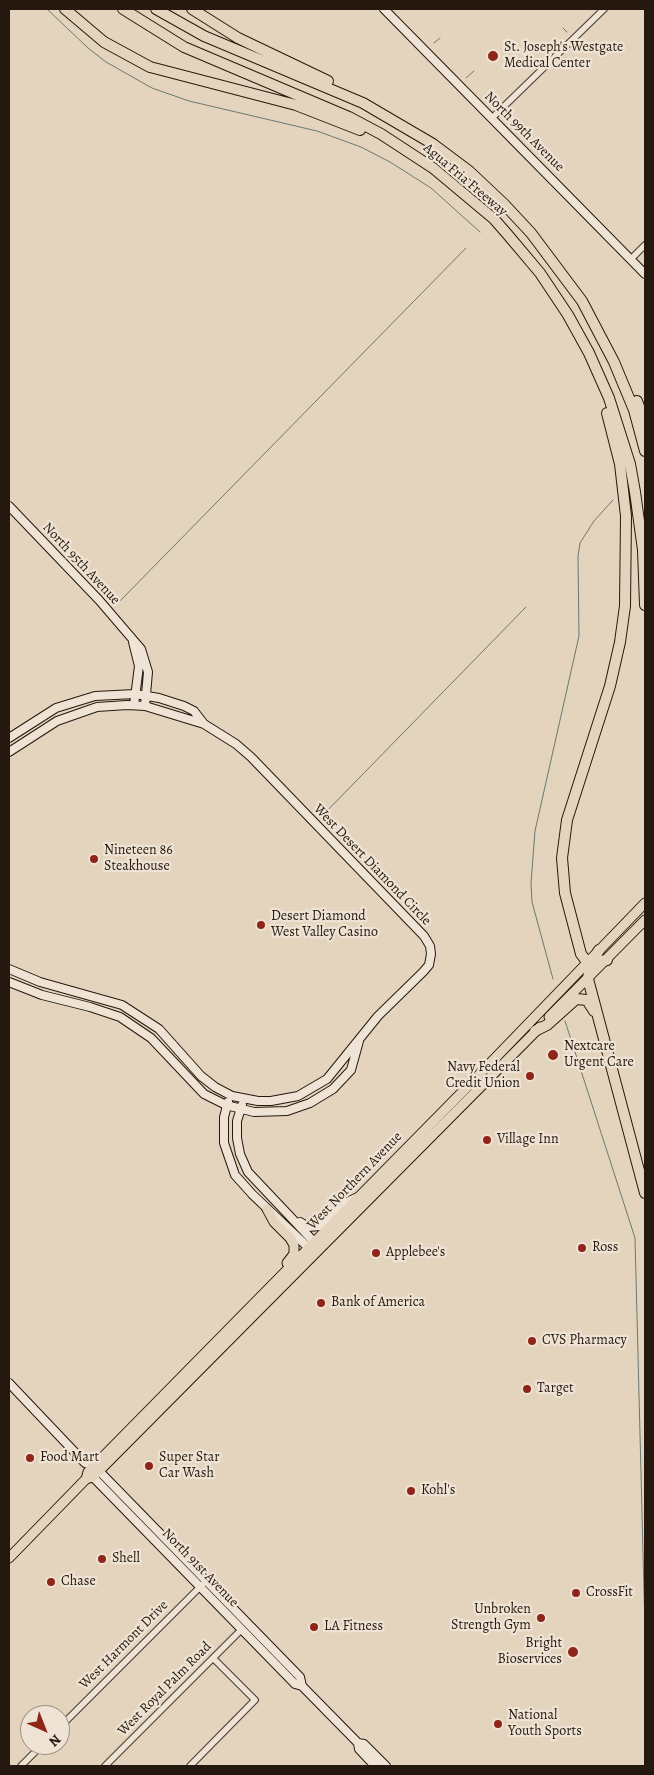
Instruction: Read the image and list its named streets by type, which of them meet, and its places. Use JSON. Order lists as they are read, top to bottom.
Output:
{
  "streets": {
    "highway": ["Agua Fria Freeway"],
    "main road": ["West Northern Avenue"],
    "street": [
      "North 99th Avenue",
      "North 95th Avenue",
      "West Desert Diamond Circle",
      "North 91st Avenue",
      "West Harmont Drive",
      "West Royal Palm Road"
    ]
  },
  "crossings": [
    ["North 95th Avenue", "West Desert Diamond Circle"],
    ["West Northern Avenue", "North 91st Avenue"],
    ["North 91st Avenue", "West Harmont Drive"],
    ["North 91st Avenue", "West Royal Palm Road"]
  ],
  "places": [
    "St. Joseph's Westgate Medical Center",
    "Nineteen 86 Steakhouse",
    "Desert Diamond West Valley Casino",
    "Nextcare Urgent Care",
    "Navy Federal Credit Union",
    "Village Inn",
    "Ross",
    "Applebee's",
    "Bank of America",
    "CVS Pharmacy",
    "Target",
    "Food Mart",
    "Super Star Car Wash",
    "Kohl's",
    "Shell",
    "Chase",
    "CrossFit",
    "Unbroken Strength Gym",
    "LA Fitness",
    "Bright Bioservices",
    "National Youth Sports"
  ],
  "north": "bottom right"
}
